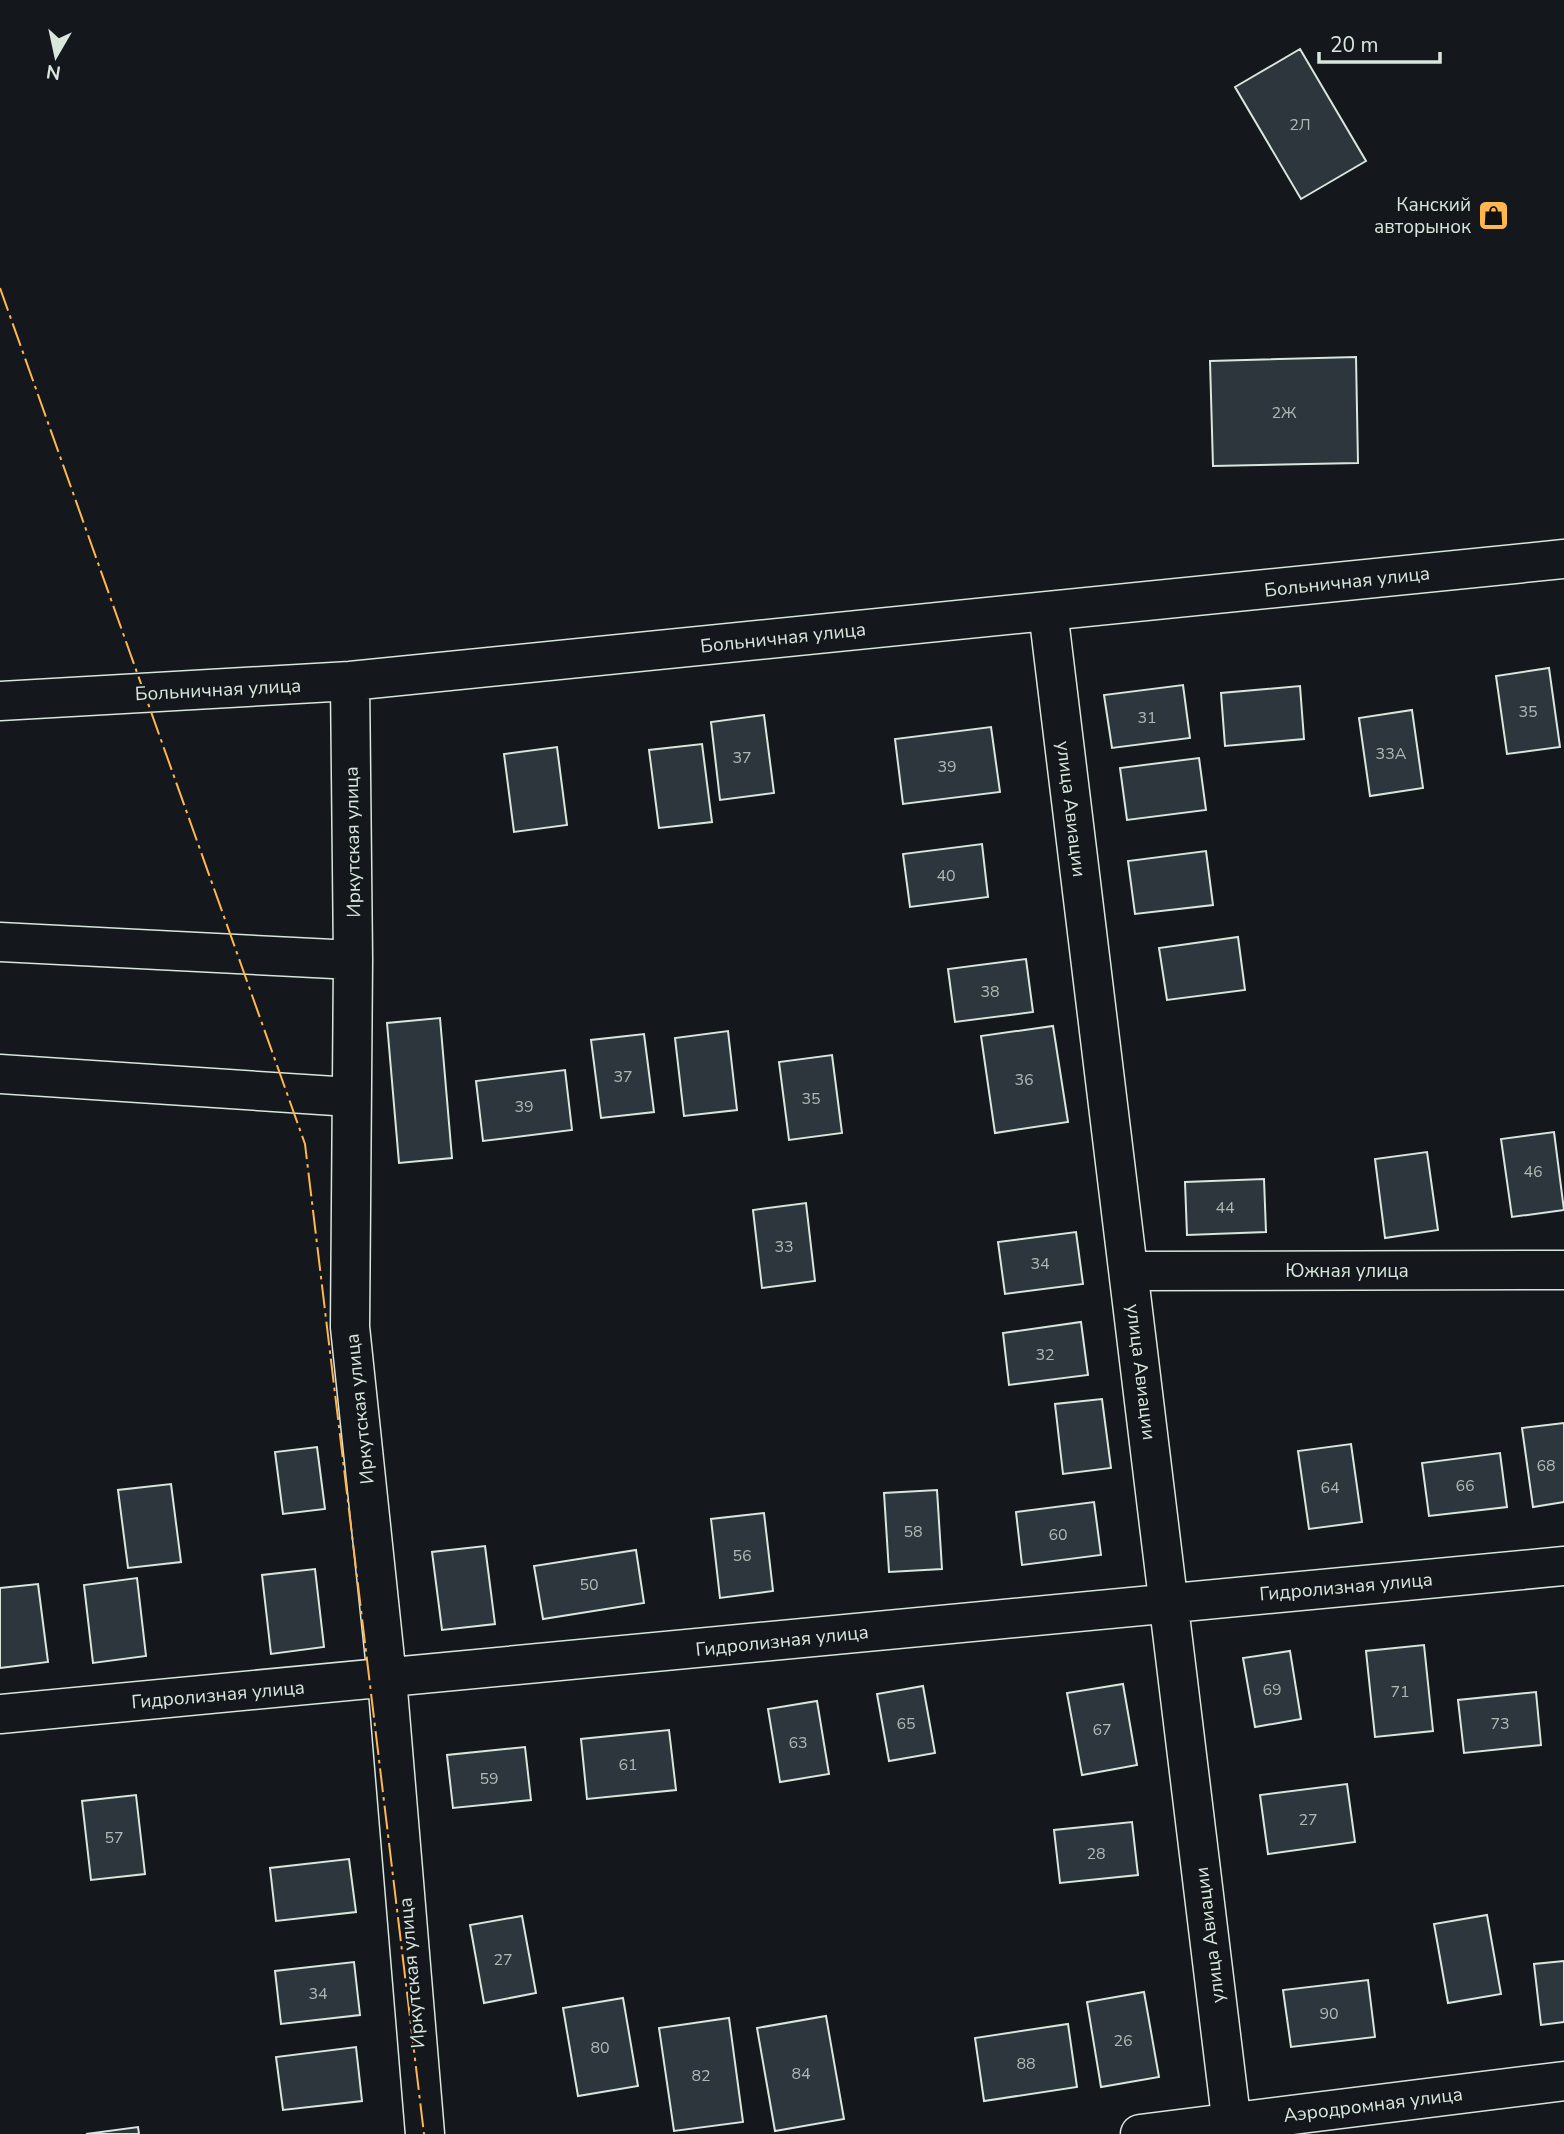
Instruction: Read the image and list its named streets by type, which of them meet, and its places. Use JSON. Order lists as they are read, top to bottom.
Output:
{
  "streets": {
    "street": [
      "Больничная улица",
      "улица Авиации",
      "Иркутская улица",
      "Южная улица",
      "Гидролизная улица",
      "Аэродромная улица"
    ]
  },
  "crossings": [
    ["Больничная улица", "улица Авиации"],
    ["Больничная улица", "Иркутская улица"],
    ["улица Авиации", "Южная улица"],
    ["улица Авиации", "Гидролизная улица"],
    ["улица Авиации", "Аэродромная улица"],
    ["Иркутская улица", "Гидролизная улица"]
  ],
  "places": {
    "shop": ["Канский авторынок"]
  },
  "house_numbers": [
    "2Л",
    "2Ж",
    "35",
    "31",
    "33А",
    "37",
    "39",
    "40",
    "38",
    "37",
    "36",
    "35",
    "39",
    "46",
    "44",
    "33",
    "34",
    "32",
    "68",
    "66",
    "64",
    "58",
    "60",
    "56",
    "50",
    "69",
    "71",
    "65",
    "73",
    "67",
    "63",
    "61",
    "59",
    "27",
    "57",
    "28",
    "27",
    "34",
    "90",
    "26",
    "80",
    "88",
    "84",
    "82"
  ],
  "scale_bar": "20 m",
  "north": "bottom"
}
